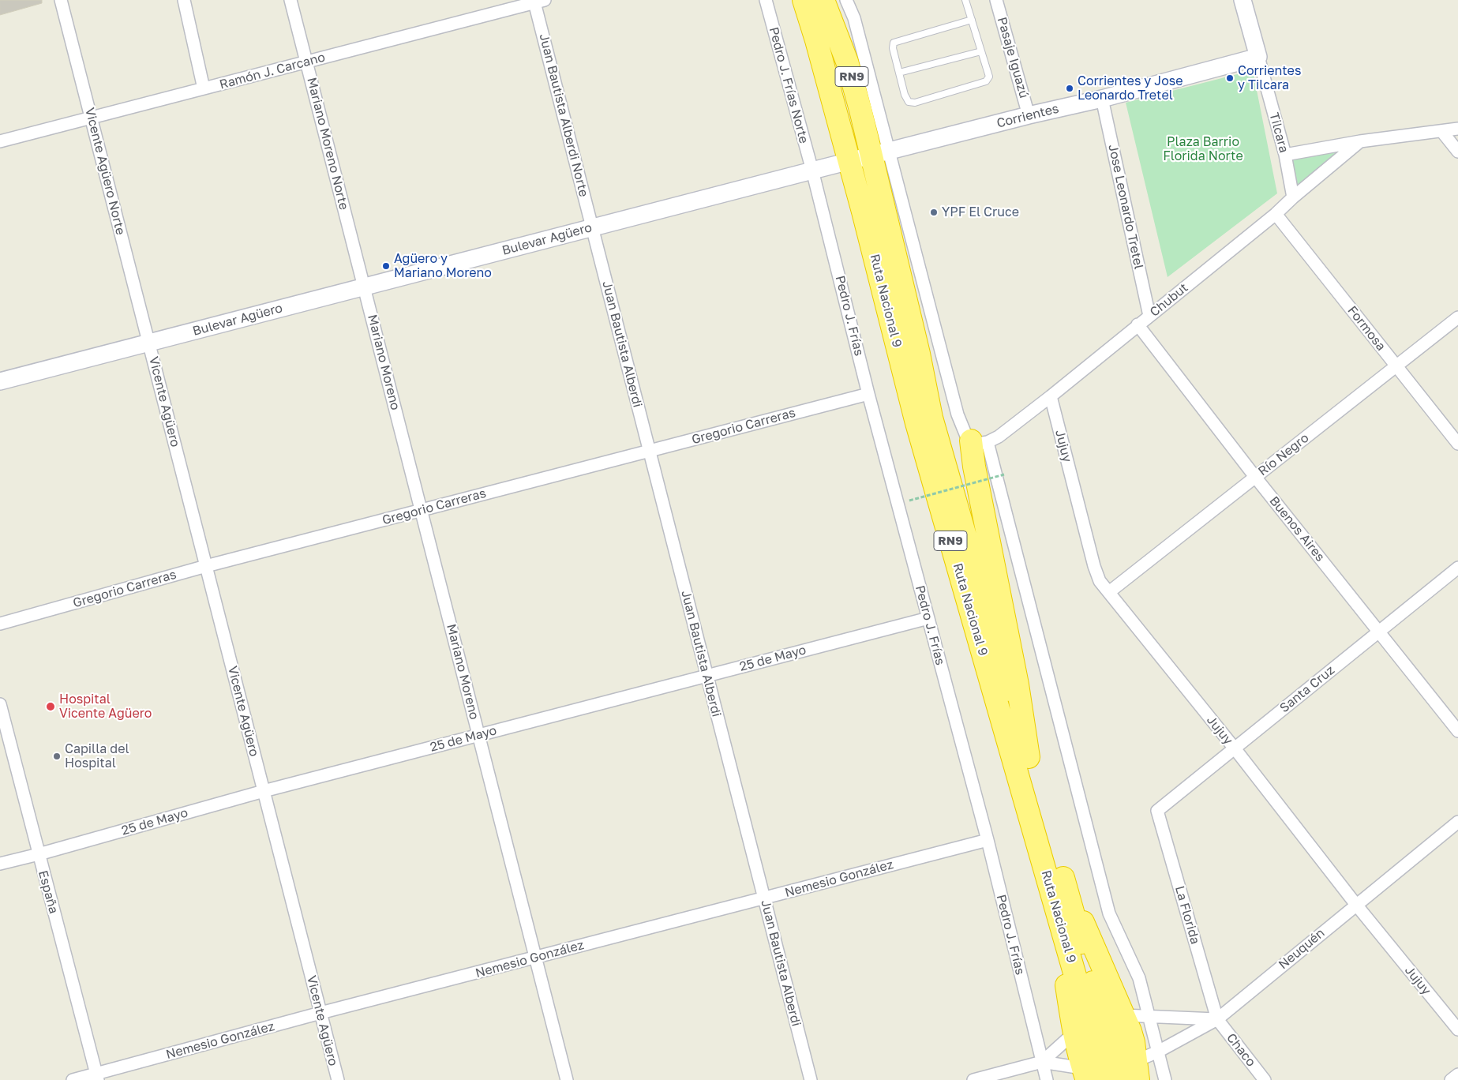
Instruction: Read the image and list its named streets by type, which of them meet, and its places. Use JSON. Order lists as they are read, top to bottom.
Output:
{
  "streets": {
    "highway": ["RN9", "Ruta Nacional 9"],
    "main road": ["Corrientes", "Tilcara", "Bulevar Agüero"],
    "street": [
      "Pasaje Iguazú",
      "Ramón J. Carcano",
      "Pedro J. Frías Norte",
      "Juan Bautista Alberdi Norte",
      "Mariano Moreno Norte",
      "Vicente Agüero Norte",
      "Jose Leonardo Tretel",
      "Chubut",
      "Pedro J. Frías",
      "Formosa",
      "Juan Bautista Alberdi",
      "Mariano Moreno",
      "Vicente Agüero",
      "Gregorio Carreras",
      "Jujuy",
      "Río Negro",
      "Buenos Aires",
      "25 de Mayo",
      "Santa Cruz",
      "Nemesio González",
      "España",
      "La Florida",
      "Neuquén",
      "Chaco"
    ]
  },
  "crossings": [
    ["Pasaje Iguazú", "Corrientes"],
    ["Ramón J. Carcano", "Juan Bautista Alberdi Norte"],
    ["Ramón J. Carcano", "Mariano Moreno Norte"],
    ["Ramón J. Carcano", "Vicente Agüero Norte"],
    ["Pedro J. Frías Norte", "Bulevar Agüero"],
    ["Pedro J. Frías Norte", "Pedro J. Frías"],
    ["Juan Bautista Alberdi Norte", "Bulevar Agüero"],
    ["Juan Bautista Alberdi Norte", "Juan Bautista Alberdi"],
    ["Corrientes", "Tilcara"],
    ["Corrientes", "Jose Leonardo Tretel"],
    ["Corrientes", "Bulevar Agüero"],
    ["Corrientes", "Ruta Nacional 9"],
    ["Tilcara", "Chubut"],
    ["Mariano Moreno Norte", "Bulevar Agüero"],
    ["Mariano Moreno Norte", "Mariano Moreno"],
    ["Vicente Agüero Norte", "Bulevar Agüero"],
    ["Vicente Agüero Norte", "Vicente Agüero"],
    ["Jose Leonardo Tretel", "Chubut"],
    ["Bulevar Agüero", "Ruta Nacional 9"],
    ["Bulevar Agüero", "Pedro J. Frías"],
    ["Bulevar Agüero", "Juan Bautista Alberdi"],
    ["Bulevar Agüero", "Mariano Moreno"],
    ["Bulevar Agüero", "Vicente Agüero"],
    ["Chubut", "Formosa"],
    ["Chubut", "Jujuy"],
    ["Chubut", "Buenos Aires"],
    ["Ruta Nacional 9", "Neuquén"],
    ["Pedro J. Frías", "Gregorio Carreras"],
    ["Pedro J. Frías", "25 de Mayo"],
    ["Pedro J. Frías", "Nemesio González"],
    ["Formosa", "Río Negro"],
    ["Juan Bautista Alberdi", "Gregorio Carreras"],
    ["Juan Bautista Alberdi", "25 de Mayo"],
    ["Juan Bautista Alberdi", "Nemesio González"],
    ["Mariano Moreno", "Gregorio Carreras"],
    ["Mariano Moreno", "25 de Mayo"],
    ["Mariano Moreno", "Nemesio González"],
    ["Vicente Agüero", "Gregorio Carreras"],
    ["Vicente Agüero", "25 de Mayo"],
    ["Vicente Agüero", "Nemesio González"],
    ["Jujuy", "Río Negro"],
    ["Jujuy", "Santa Cruz"],
    ["Jujuy", "Neuquén"],
    ["Río Negro", "Buenos Aires"],
    ["Buenos Aires", "Santa Cruz"],
    ["25 de Mayo", "España"],
    ["Santa Cruz", "La Florida"],
    ["Nemesio González", "España"],
    ["La Florida", "Neuquén"],
    ["La Florida", "Chaco"],
    ["Neuquén", "Chaco"]
  ],
  "parks": ["Plaza Barrio Florida Norte"],
  "places": [
    "Corrientes y Tilcara",
    "Corrientes y Jose Leonardo Tretel",
    "YPF El Cruce",
    "Agüero y Mariano Moreno",
    "Hospital Vicente Agüero",
    "Capilla del Hospital"
  ]
}
